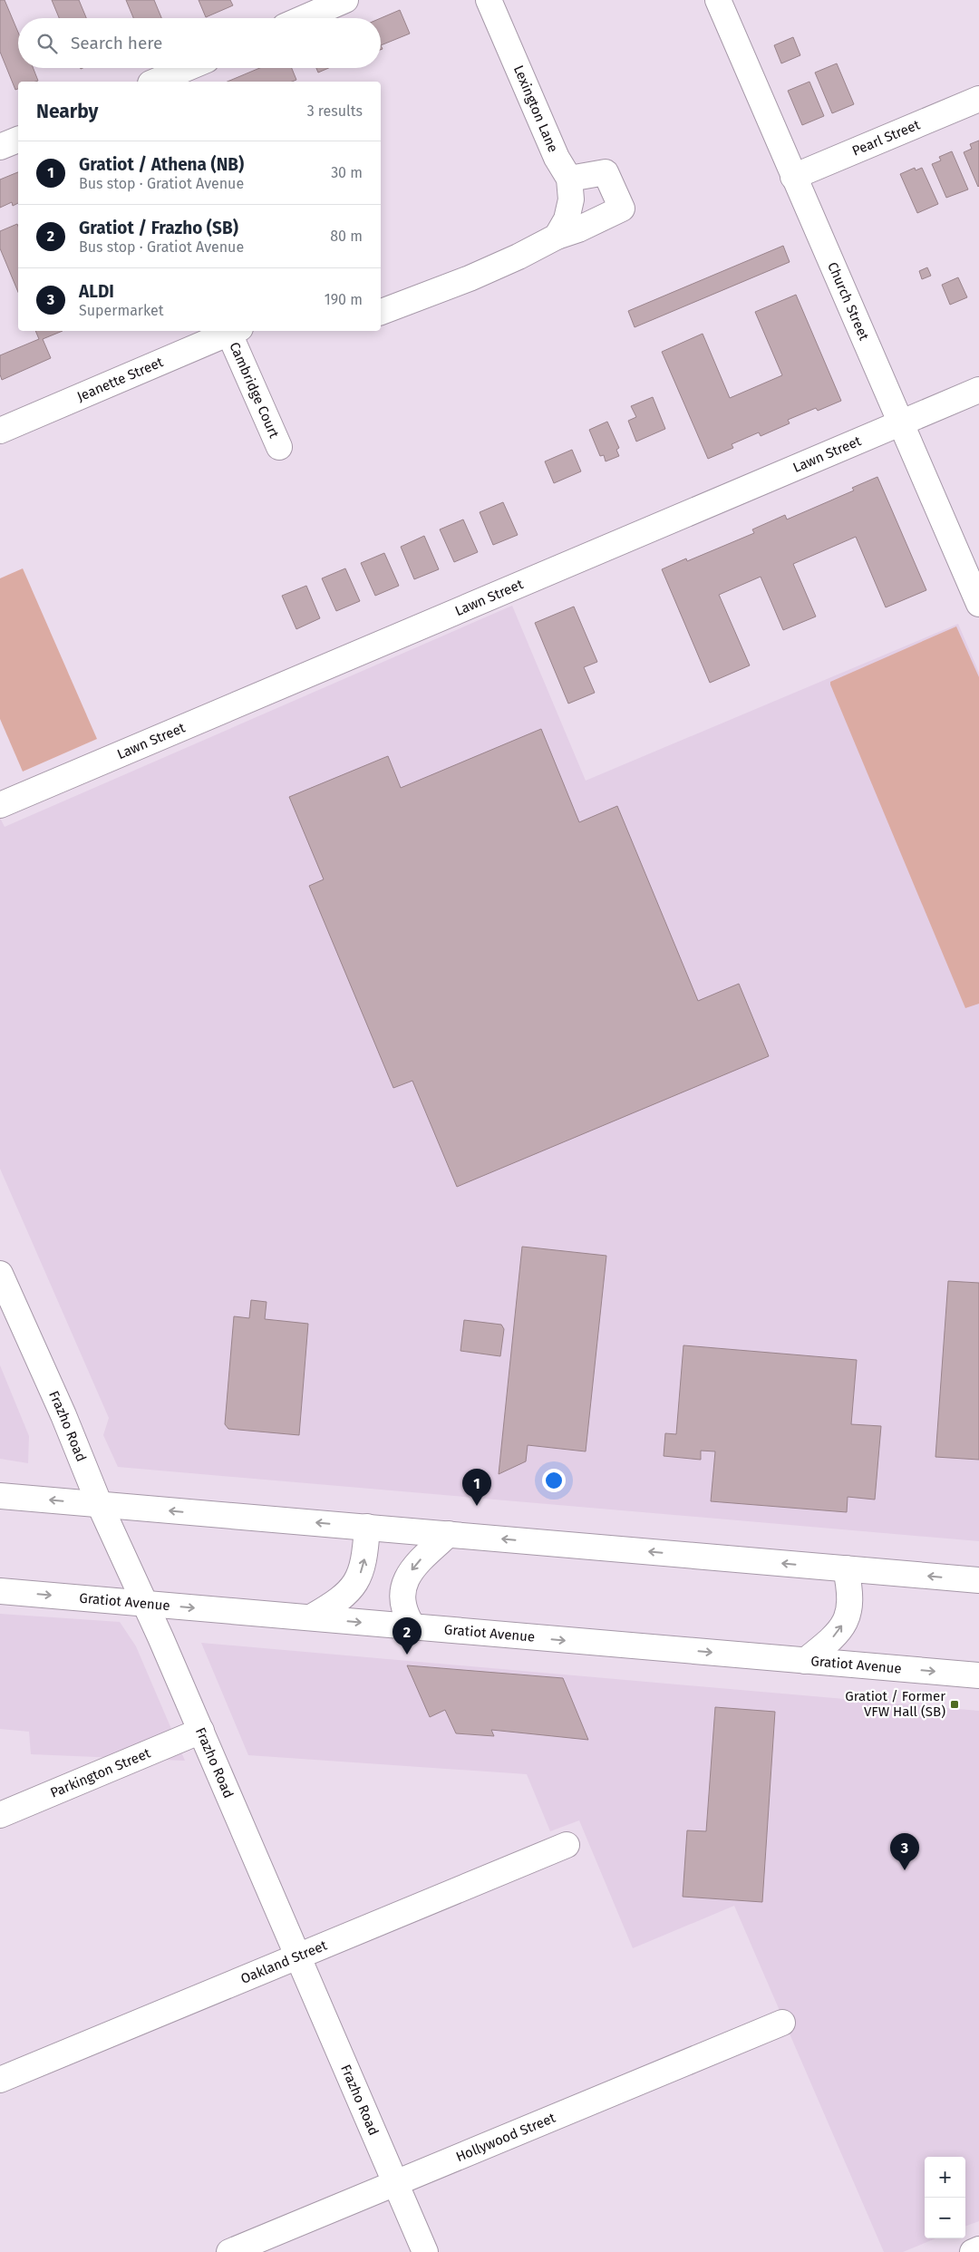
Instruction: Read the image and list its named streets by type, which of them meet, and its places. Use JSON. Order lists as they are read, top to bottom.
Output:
{
  "streets": {
    "street": [
      "Lexington Lane",
      "Pearl Street",
      "Church Street",
      "Jeanette Street",
      "Cambridge Court",
      "Lawn Street",
      "Frazho Road",
      "Gratiot Avenue",
      "Parkington Street",
      "Oakland Street",
      "Hollywood Street"
    ]
  },
  "crossings": [
    ["Pearl Street", "Church Street"],
    ["Church Street", "Lawn Street"],
    ["Jeanette Street", "Cambridge Court"],
    ["Frazho Road", "Gratiot Avenue"],
    ["Frazho Road", "Parkington Street"],
    ["Frazho Road", "Oakland Street"],
    ["Frazho Road", "Hollywood Street"]
  ],
  "places": {
    "transit": ["Gratiot / Former VFW Hall (SB)"]
  },
  "page": {
    "search": "Search here",
    "heading": ["Nearby", "3 results"],
    "list": [
      {
        "mark": "1",
        "name": "Gratiot / Athena (NB)",
        "note": "Bus stop · Gratiot Avenue",
        "value": "30 m"
      },
      {
        "mark": "2",
        "name": "Gratiot / Frazho (SB)",
        "note": "Bus stop · Gratiot Avenue",
        "value": "80 m"
      },
      {
        "mark": "3",
        "name": "ALDI",
        "note": "Supermarket",
        "value": "190 m"
      }
    ],
    "pins": ["1", "2", "3"],
    "map_buttons": ["+", "−"]
  }
}
